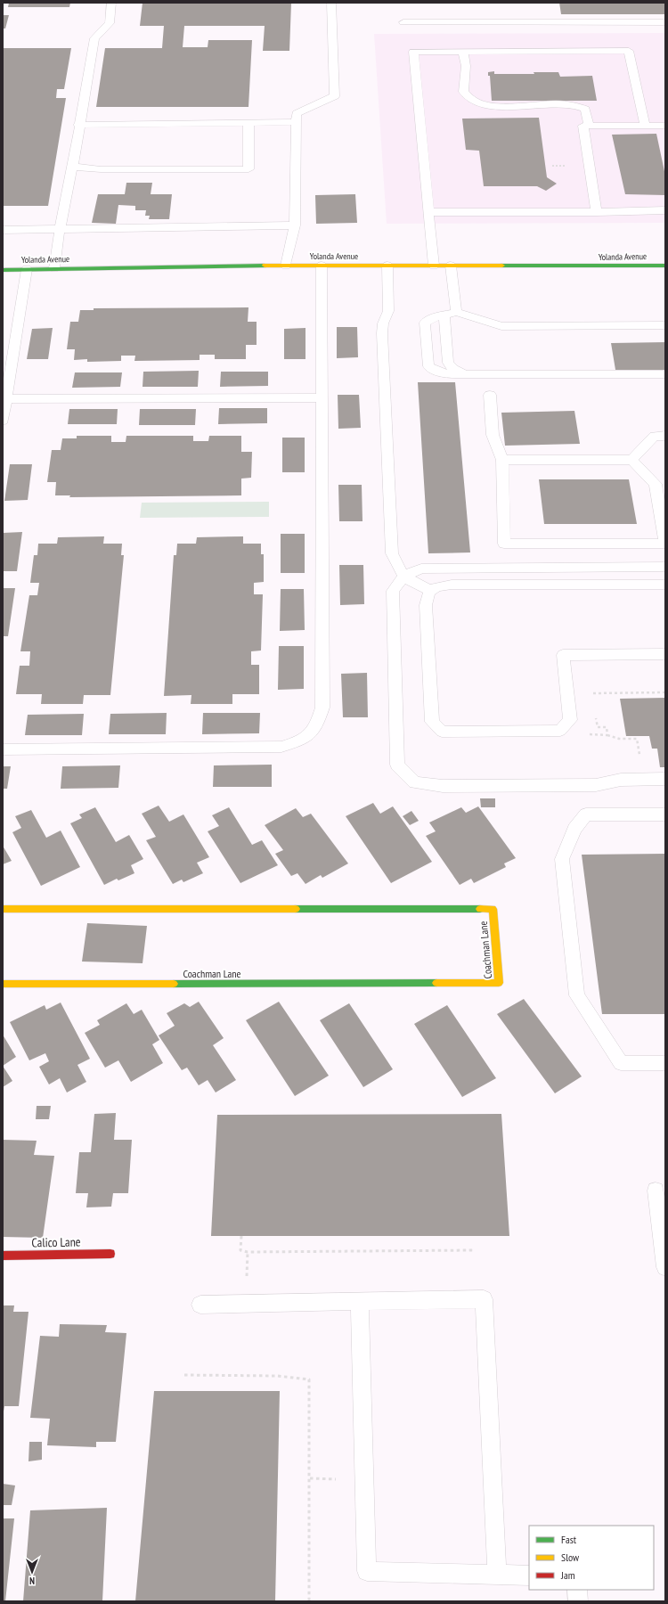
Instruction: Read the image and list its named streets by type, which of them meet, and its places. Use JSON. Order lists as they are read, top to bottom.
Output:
{
  "streets": {
    "street": ["Yolanda Avenue", "Coachman Lane", "Calico Lane"]
  },
  "legend": ["Fast", "Slow", "Jam"],
  "north": "bottom"
}
